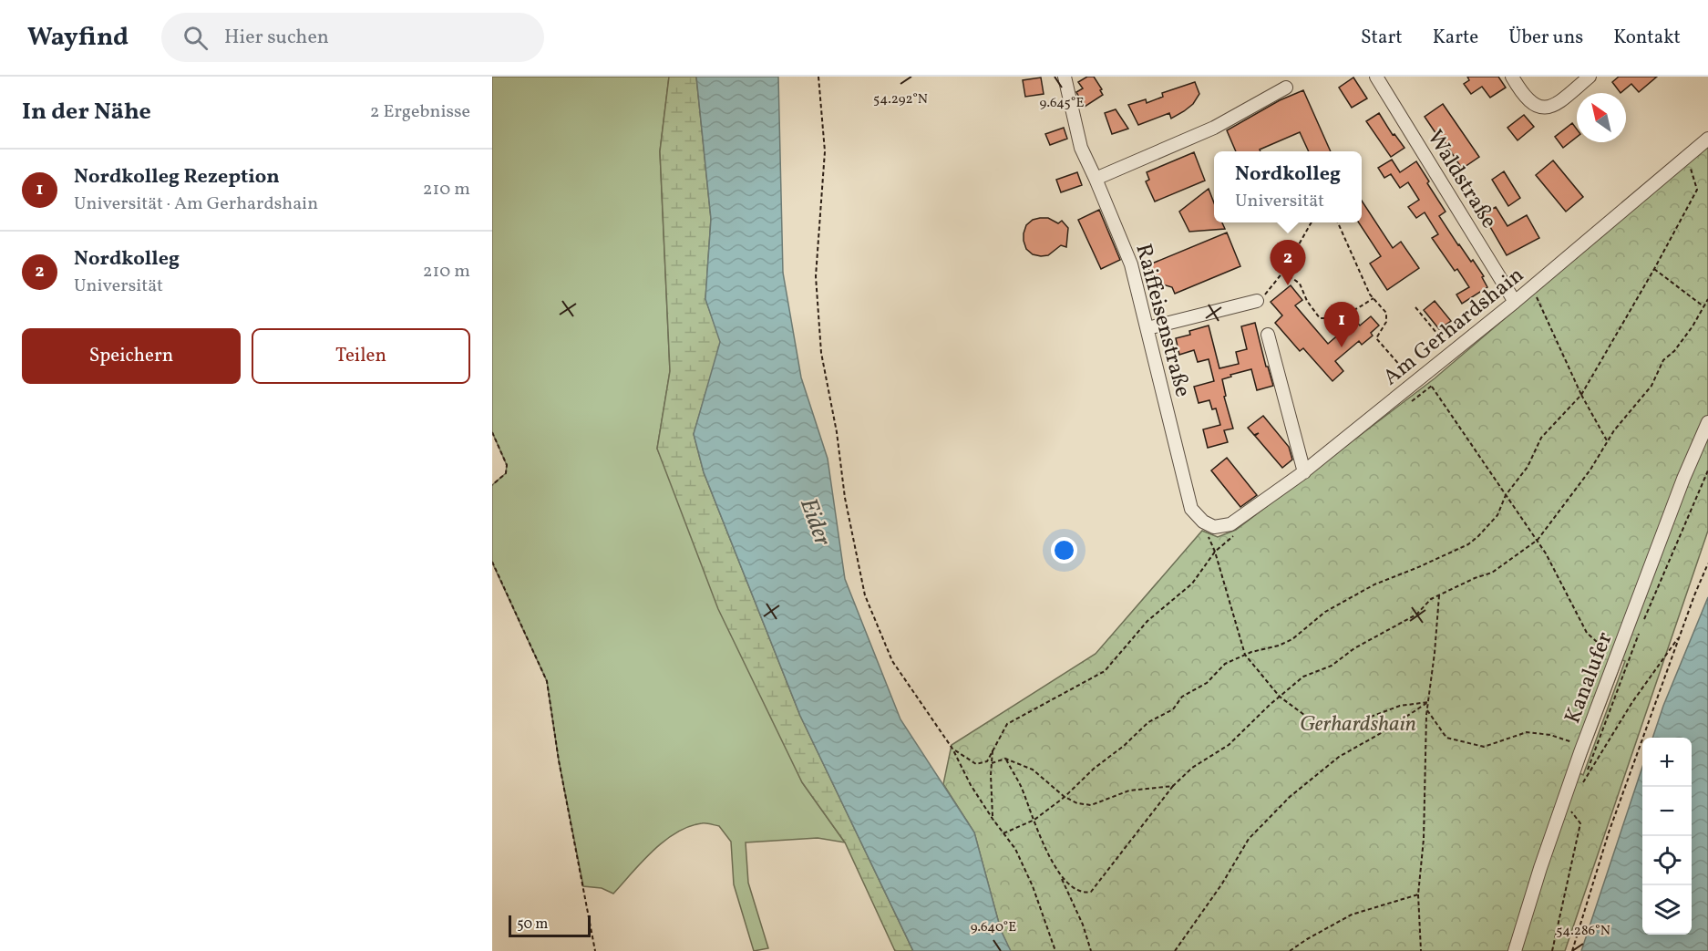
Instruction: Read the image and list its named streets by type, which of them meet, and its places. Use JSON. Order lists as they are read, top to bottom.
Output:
{
  "streets": {
    "street": [
      "Waldstraße",
      "Raiffeisenstraße",
      "Am Gerhardshain",
      "Kanalufer"
    ]
  },
  "crossings": [
    ["Waldstraße", "Am Gerhardshain"],
    ["Raiffeisenstraße", "Am Gerhardshain"]
  ],
  "water": ["Eider"],
  "parks": ["Gerhardshain"],
  "scale_bar": "50 m",
  "north": "top left",
  "page": {
    "header": "Wayfind",
    "search": "Hier suchen",
    "nav": [
      "Start",
      "Karte",
      "Über uns",
      "Kontakt"
    ],
    "heading": ["In der Nähe", "2 Ergebnisse"],
    "list": [
      {
        "mark": "1",
        "name": "Nordkolleg Rezeption",
        "note": "Universität · Am Gerhardshain",
        "value": "210 m"
      },
      {
        "mark": "2",
        "name": "Nordkolleg",
        "note": "Universität",
        "value": "210 m"
      }
    ],
    "popup": ["Nordkolleg", "Universität"],
    "pins": ["2", "1"],
    "buttons": ["Speichern", "Teilen"],
    "map_buttons": ["+", "−"],
    "scale": "50 m"
  },
  "coordinates": [
    "54.292°N",
    "9.645°E",
    "9.640°E",
    "54.286°N"
  ]
}
